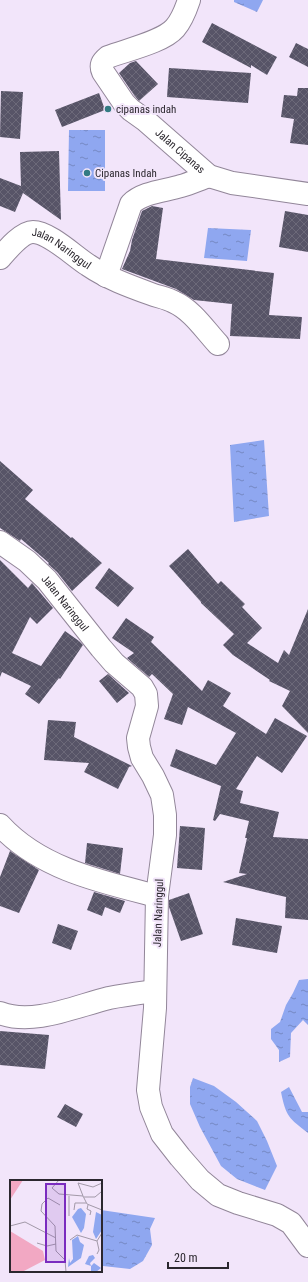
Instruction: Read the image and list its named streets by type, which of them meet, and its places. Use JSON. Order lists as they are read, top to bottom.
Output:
{
  "streets": {
    "street": ["Jalan Cipanas", "Jalan Naringgul"]
  },
  "places": ["cipanas indah", "Cipanas Indah"],
  "scale_bar": "20 m"
}
